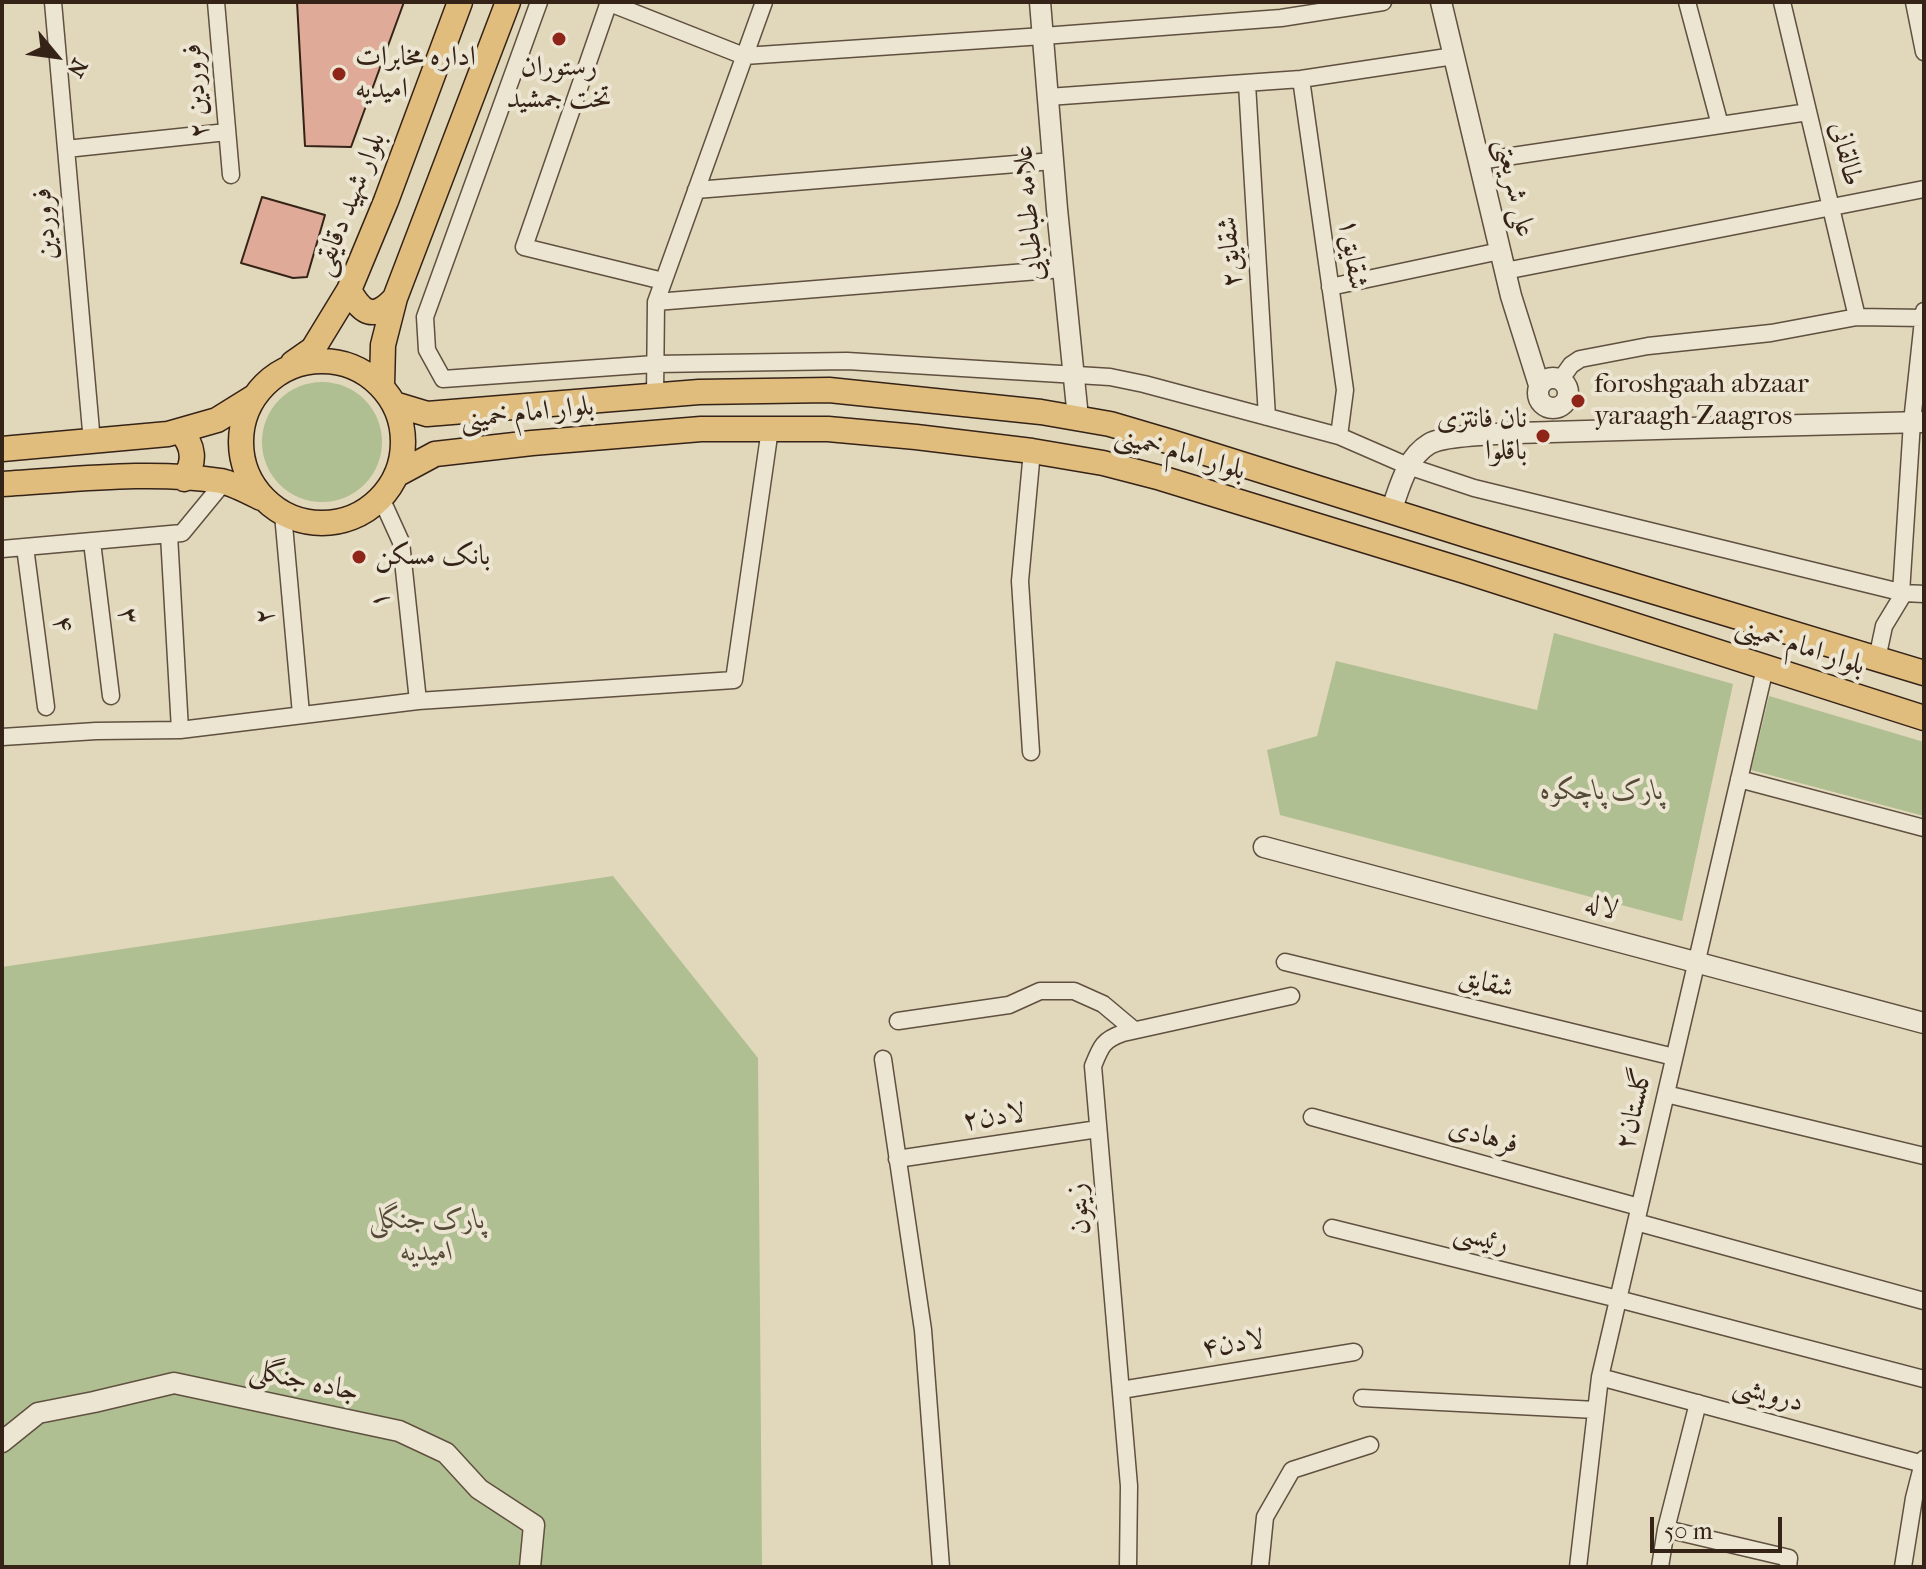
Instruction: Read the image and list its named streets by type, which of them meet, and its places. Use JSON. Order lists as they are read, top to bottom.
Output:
{
  "streets": {
    "main road": ["بلوار شهید دقایقی", "بلوار امام خمینی"],
    "street": [
      "فروردین ۲",
      "طالقانی",
      "علی شریعتی",
      "علامه طباطبایی",
      "فروردین",
      "شقایق۲",
      "شقایق۱",
      "۱",
      "۳",
      "۲",
      "۴",
      "لاله",
      "شقایق",
      "گلستان۲",
      "لادن۲",
      "فرهادی",
      "زیتون",
      "رئیسی",
      "لادن۴",
      "جاده جنگلی",
      "درویشی"
    ]
  },
  "crossings": [
    ["بلوار شهید دقایقی", "بلوار امام خمینی"],
    ["بلوار شهید دقایقی", "۱"],
    ["بلوار شهید دقایقی", "۲"],
    ["علامه طباطبایی", "بلوار امام خمینی"],
    ["بلوار امام خمینی", "۱"],
    ["بلوار امام خمینی", "۲"],
    ["بلوار امام خمینی", "گلستان۲"],
    ["۱", "۲"],
    ["لاله", "گلستان۲"],
    ["شقایق", "گلستان۲"],
    ["گلستان۲", "فرهادی"],
    ["گلستان۲", "رئیسی"],
    ["گلستان۲", "درویشی"],
    ["لادن۲", "زیتون"],
    ["زیتون", "لادن۴"]
  ],
  "parks": ["پارک پاچکوه", "پارک جنگلی امیدیه"],
  "places": [
    "رستوران تخت جمشید",
    "اداره مخابرات امیدیه",
    "foroshgaah abzaar yaraagh Zaagros",
    "نان فانتزی باقلوا",
    "بانک مسکن"
  ],
  "scale_bar": "50 m",
  "north": "bottom right"
}
